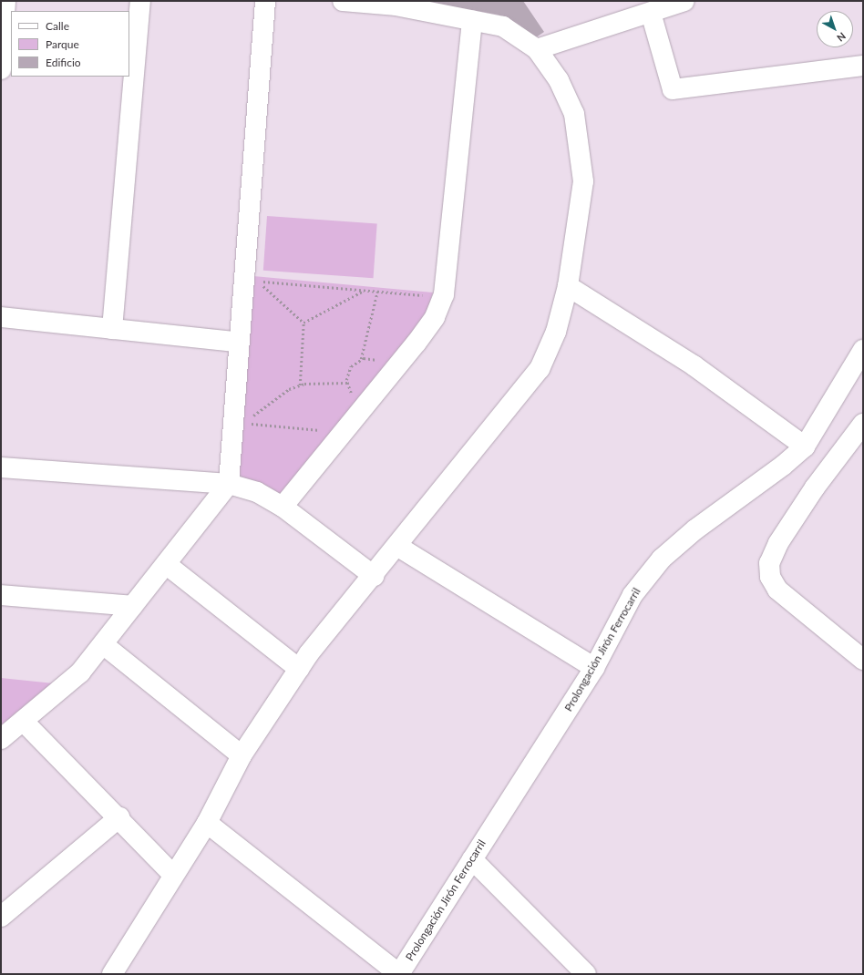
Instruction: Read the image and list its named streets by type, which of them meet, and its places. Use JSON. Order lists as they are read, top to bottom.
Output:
{
  "streets": {
    "street": ["Prolongación Jirón Ferrocarril"]
  },
  "legend": ["Calle", "Parque", "Edificio"],
  "north": "bottom right"
}
